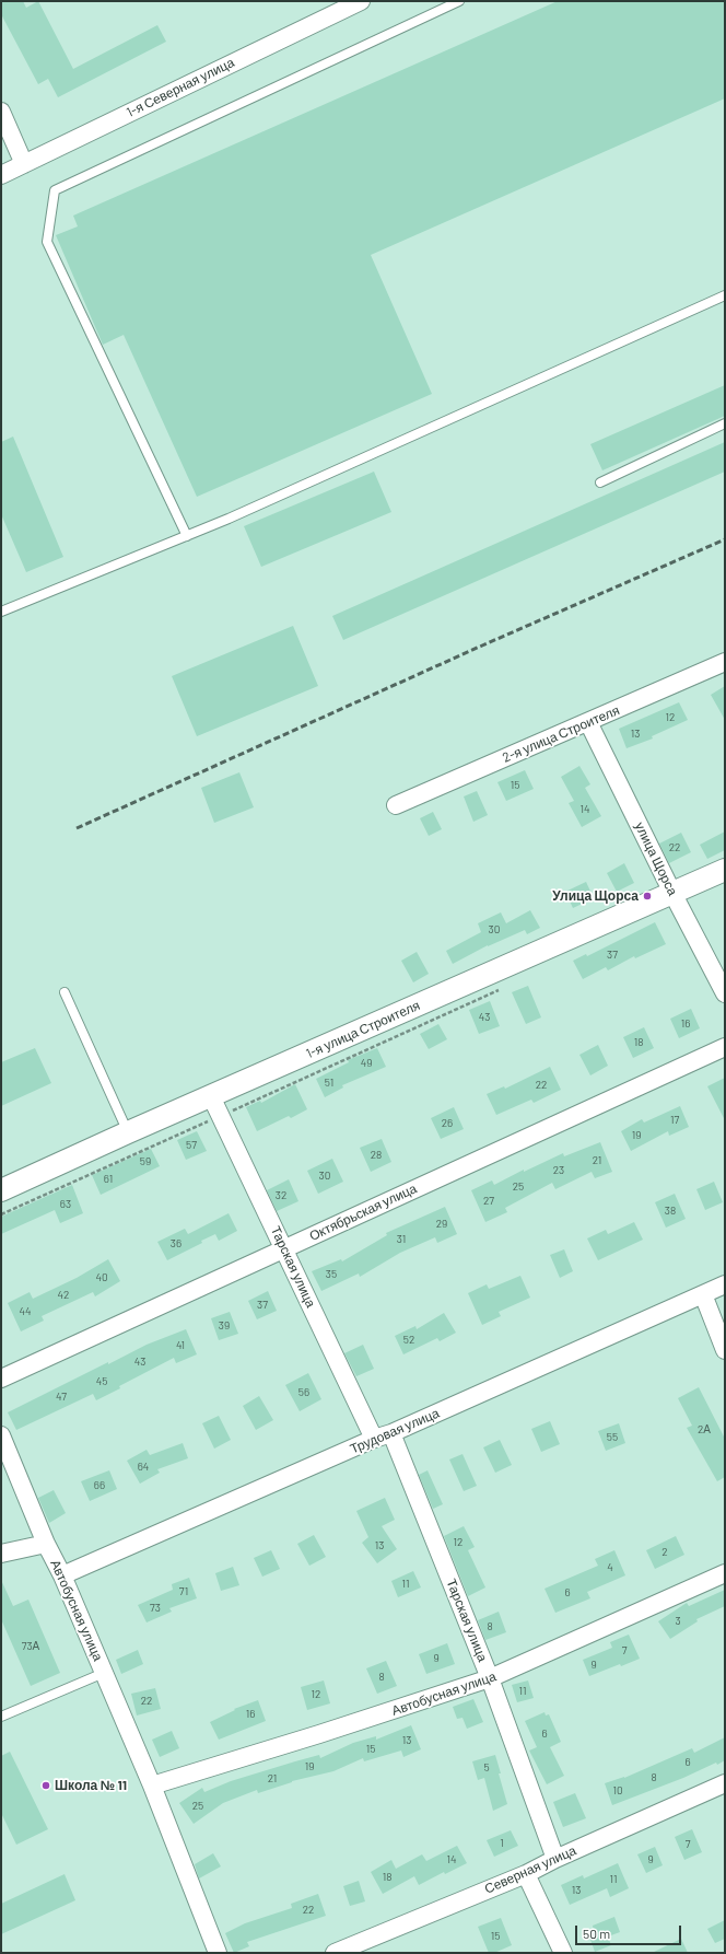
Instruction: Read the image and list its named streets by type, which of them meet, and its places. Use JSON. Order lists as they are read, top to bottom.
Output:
{
  "streets": {
    "street": [
      "1-я Северная улица",
      "2-я улица Строителя",
      "улица Щорса",
      "1-я улица Строителя",
      "Октябрьская улица",
      "Тарская улица",
      "Трудовая улица",
      "Автобусная улица",
      "Северная улица"
    ]
  },
  "crossings": [
    ["2-я улица Строителя", "улица Щорса"],
    ["улица Щорса", "1-я улица Строителя"],
    ["1-я улица Строителя", "Тарская улица"],
    ["Октябрьская улица", "Тарская улица"],
    ["Тарская улица", "Трудовая улица"],
    ["Тарская улица", "Автобусная улица"],
    ["Тарская улица", "Северная улица"],
    ["Трудовая улица", "Автобусная улица"]
  ],
  "places": ["Улица Щорса", "Школа № 11"],
  "house_numbers": [
    "12",
    "13",
    "15",
    "14",
    "22",
    "30",
    "37",
    "43",
    "16",
    "18",
    "49",
    "51",
    "22",
    "17",
    "26",
    "19",
    "57",
    "28",
    "21",
    "59",
    "23",
    "30",
    "61",
    "25",
    "32",
    "27",
    "63",
    "38",
    "29",
    "31",
    "36",
    "35",
    "40",
    "42",
    "37",
    "44",
    "39",
    "52",
    "41",
    "43",
    "45",
    "56",
    "47",
    "2А",
    "55",
    "64",
    "66",
    "12",
    "13",
    "2",
    "4",
    "11",
    "71",
    "6",
    "73",
    "3",
    "8",
    "73А",
    "7",
    "9",
    "9",
    "8",
    "11",
    "12",
    "22",
    "16",
    "6",
    "13",
    "15",
    "6",
    "19",
    "5",
    "8",
    "21",
    "10",
    "25",
    "1",
    "7",
    "14",
    "9",
    "18",
    "11",
    "13",
    "22",
    "15"
  ],
  "scale_bar": "50 m"
}
